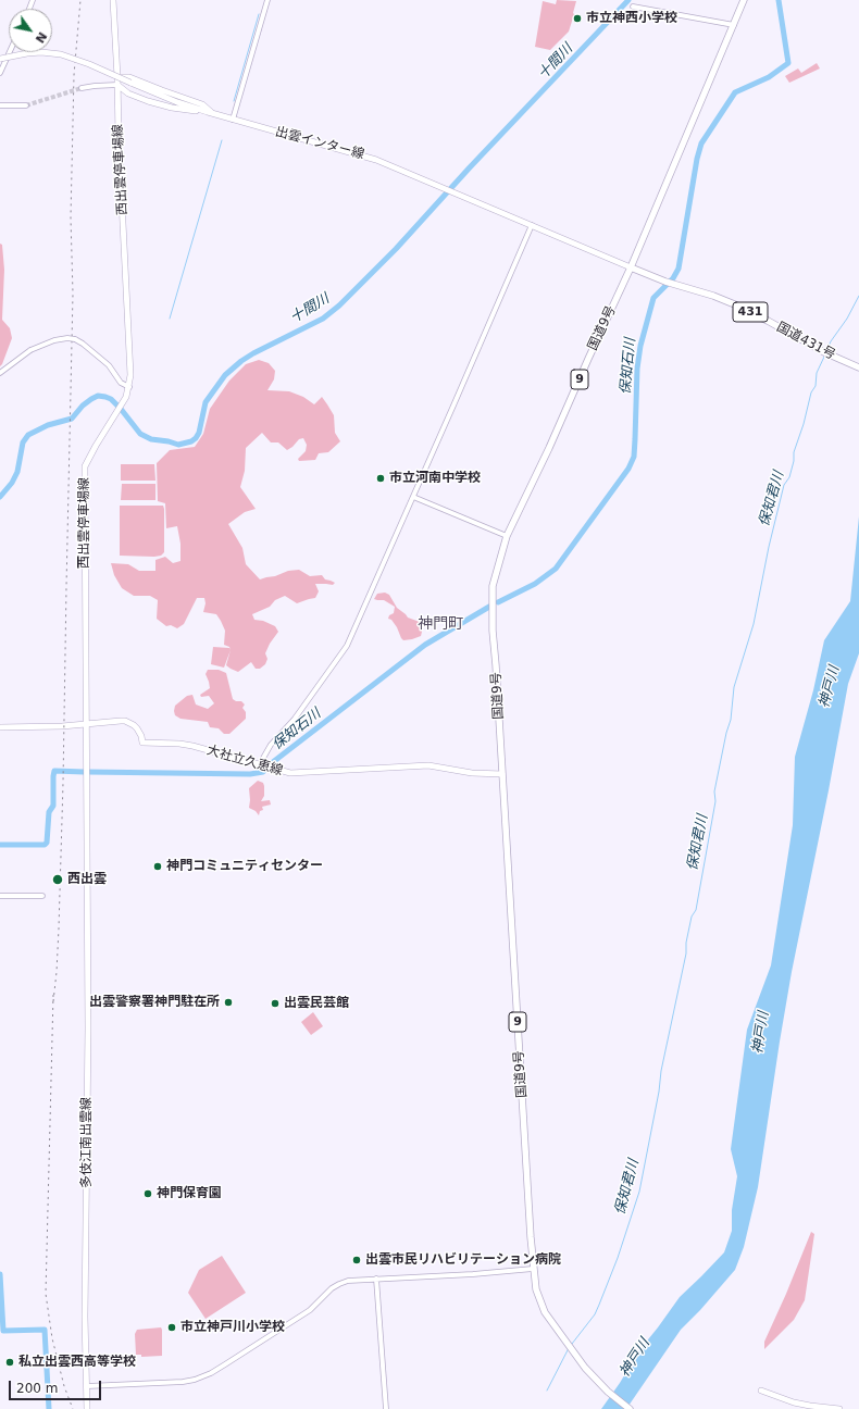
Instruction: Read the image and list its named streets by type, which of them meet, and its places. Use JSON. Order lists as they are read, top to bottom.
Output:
{
  "streets": {
    "highway": [
      "431",
      "国道9号",
      "国道431号",
      "9"
    ],
    "main road": [
      "出雲インター線",
      "西出雲停車場線",
      "大社立久恵線",
      "多伎江南出雲線"
    ]
  },
  "crossings": [
    ["出雲インター線", "国道9号"],
    ["出雲インター線", "国道431号"],
    ["西出雲停車場線", "大社立久恵線"],
    ["西出雲停車場線", "多伎江南出雲線"],
    ["国道9号", "国道431号"],
    ["国道9号", "大社立久恵線"]
  ],
  "districts": ["神門町"],
  "water": [
    "十間川",
    "保知石川",
    "保知君川",
    "神戸川"
  ],
  "places": [
    "市立神西小学校",
    "市立河南中学校",
    "神門コミュニティセンター",
    "西出雲",
    "出雲警察署神門駐在所",
    "出雲民芸館",
    "神門保育園",
    "出雲市民リハビリテーション病院",
    "市立神戸川小学校",
    "私立出雲西高等学校"
  ],
  "scale_bar": "200 m",
  "north": "bottom right"
}
